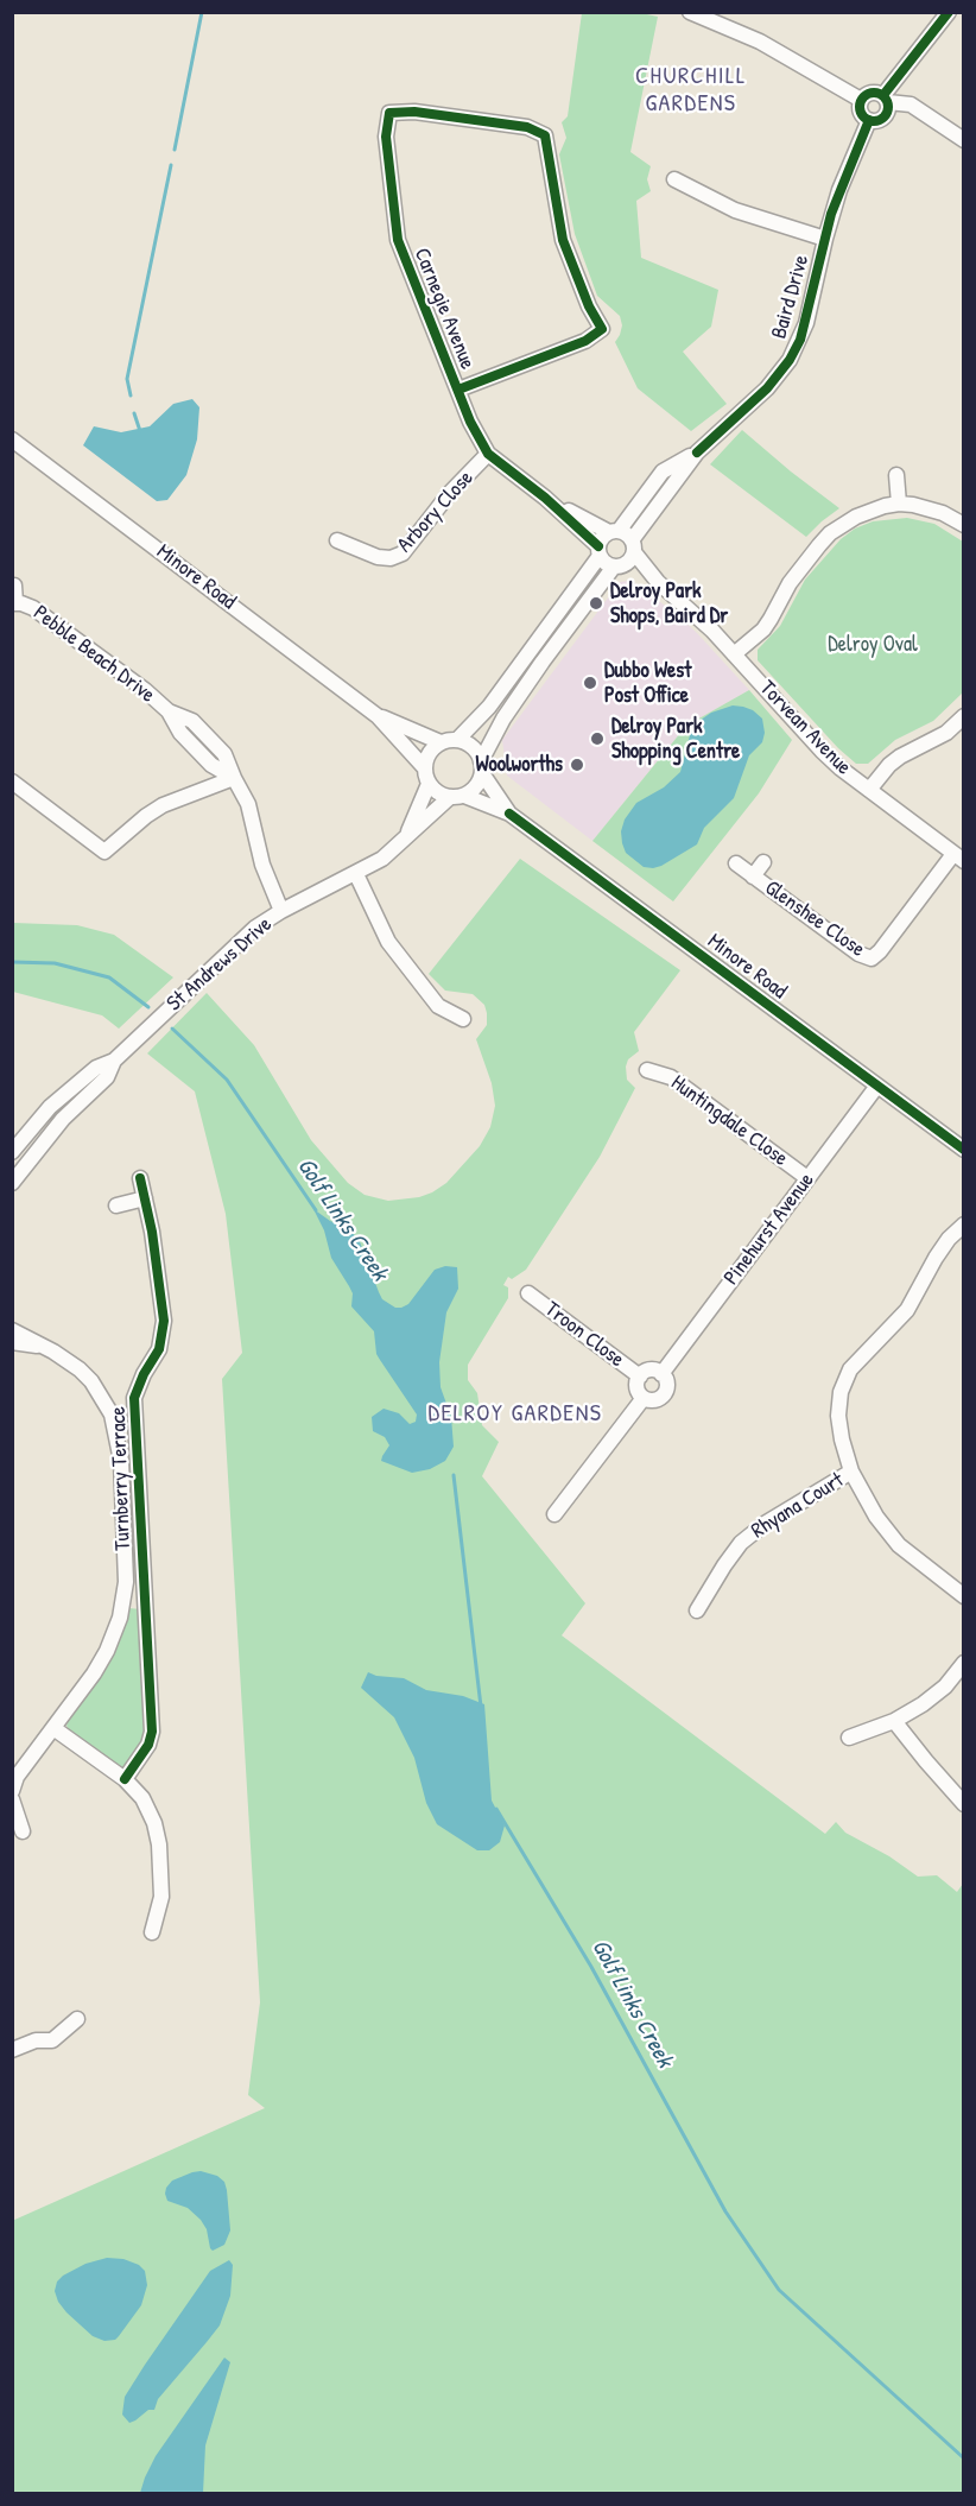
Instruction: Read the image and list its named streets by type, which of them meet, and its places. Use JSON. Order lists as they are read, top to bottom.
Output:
{
  "streets": {
    "street": [
      "Baird Drive",
      "Carnegie Avenue",
      "Arbory Close",
      "Minore Road",
      "Pebble Beach Drive",
      "Torvean Avenue",
      "Glenshee Close",
      "St Andrews Drive",
      "Huntingdale Close",
      "Pinehurst Avenue",
      "Troon Close",
      "Turnberry Terrace",
      "Rhyana Court"
    ]
  },
  "crossings": [
    ["Baird Drive", "Carnegie Avenue"],
    ["Baird Drive", "Torvean Avenue"],
    ["Carnegie Avenue", "Arbory Close"],
    ["Carnegie Avenue", "Torvean Avenue"],
    ["Minore Road", "St Andrews Drive"],
    ["Minore Road", "Pinehurst Avenue"],
    ["Pebble Beach Drive", "St Andrews Drive"],
    ["Torvean Avenue", "Glenshee Close"],
    ["Huntingdale Close", "Pinehurst Avenue"],
    ["Pinehurst Avenue", "Troon Close"]
  ],
  "districts": ["CHURCHILL GARDENS", "DELROY GARDENS"],
  "water": ["Golf Links Creek"],
  "parks": ["Delroy Oval"],
  "places": [
    "Delroy Park Shops, Baird Dr",
    "Dubbo West Post Office",
    "Delroy Park Shopping Centre",
    "Woolworths"
  ]
}
